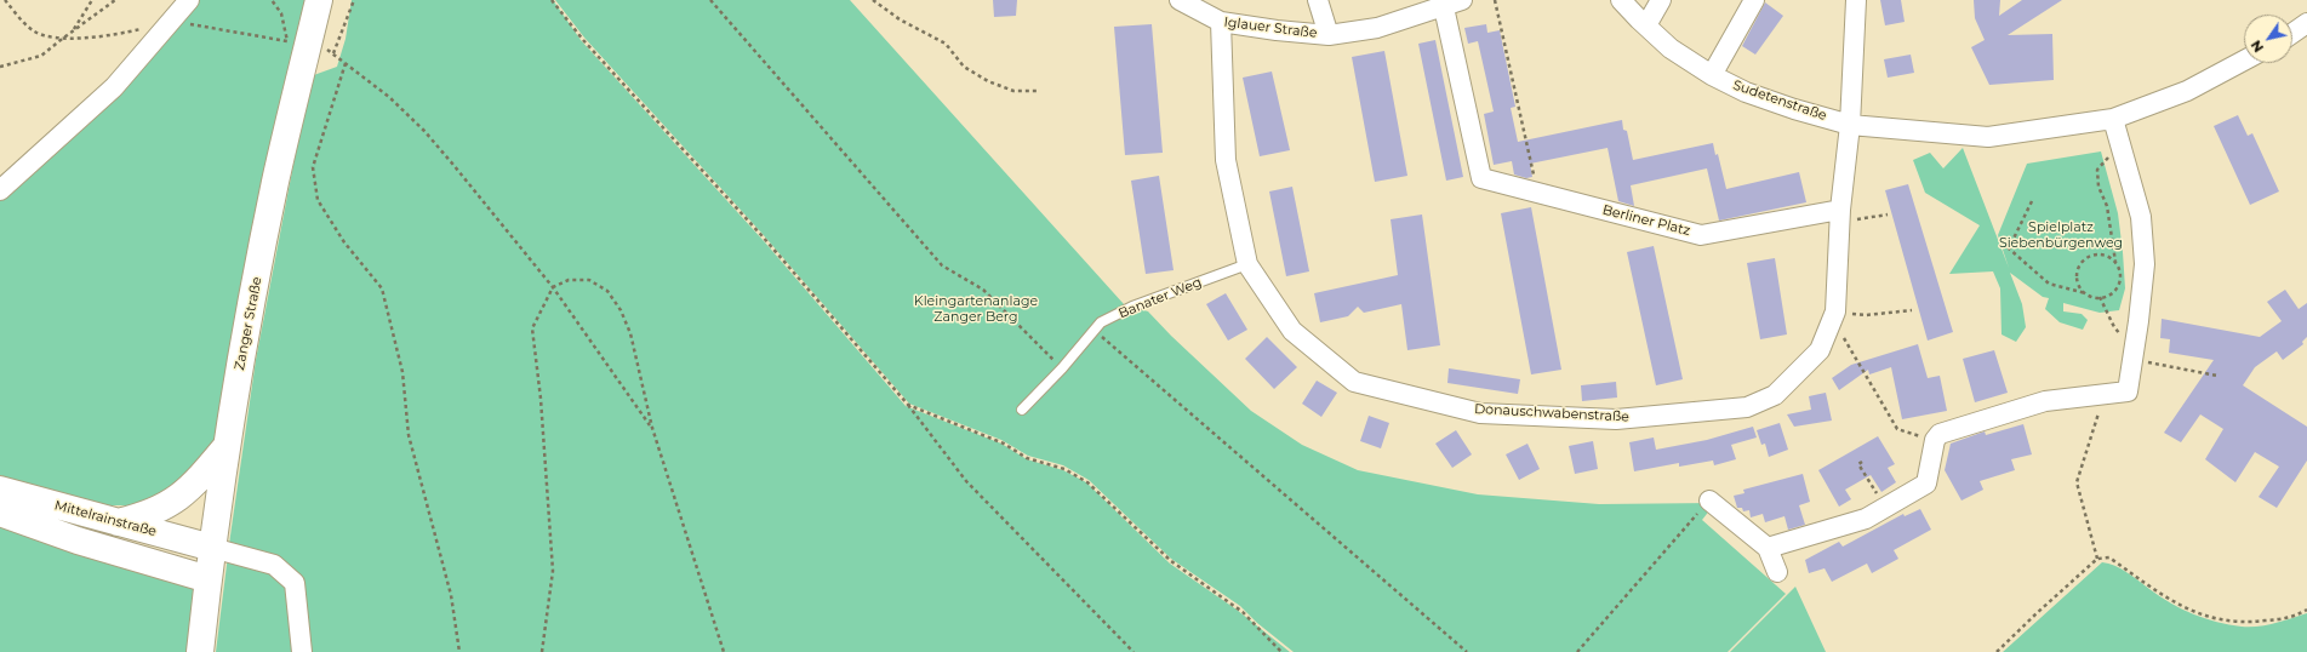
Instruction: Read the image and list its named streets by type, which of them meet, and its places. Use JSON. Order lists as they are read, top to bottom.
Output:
{
  "streets": {
    "street": [
      "Iglauer Straße",
      "Sudetenstraße",
      "Berliner Platz",
      "Zanger Straße",
      "Donauschwabenstraße",
      "Mittelrainstraße"
    ],
    "lane": ["Banater Weg"]
  },
  "crossings": [
    ["Iglauer Straße", "Berliner Platz"],
    ["Iglauer Straße", "Donauschwabenstraße"],
    ["Sudetenstraße", "Donauschwabenstraße"],
    ["Berliner Platz", "Donauschwabenstraße"],
    ["Banater Weg", "Donauschwabenstraße"],
    ["Zanger Straße", "Mittelrainstraße"]
  ],
  "parks": ["Spielplatz Siebenbürgenweg", "Kleingartenanlage Zanger Berg"],
  "north": "bottom left"
}
